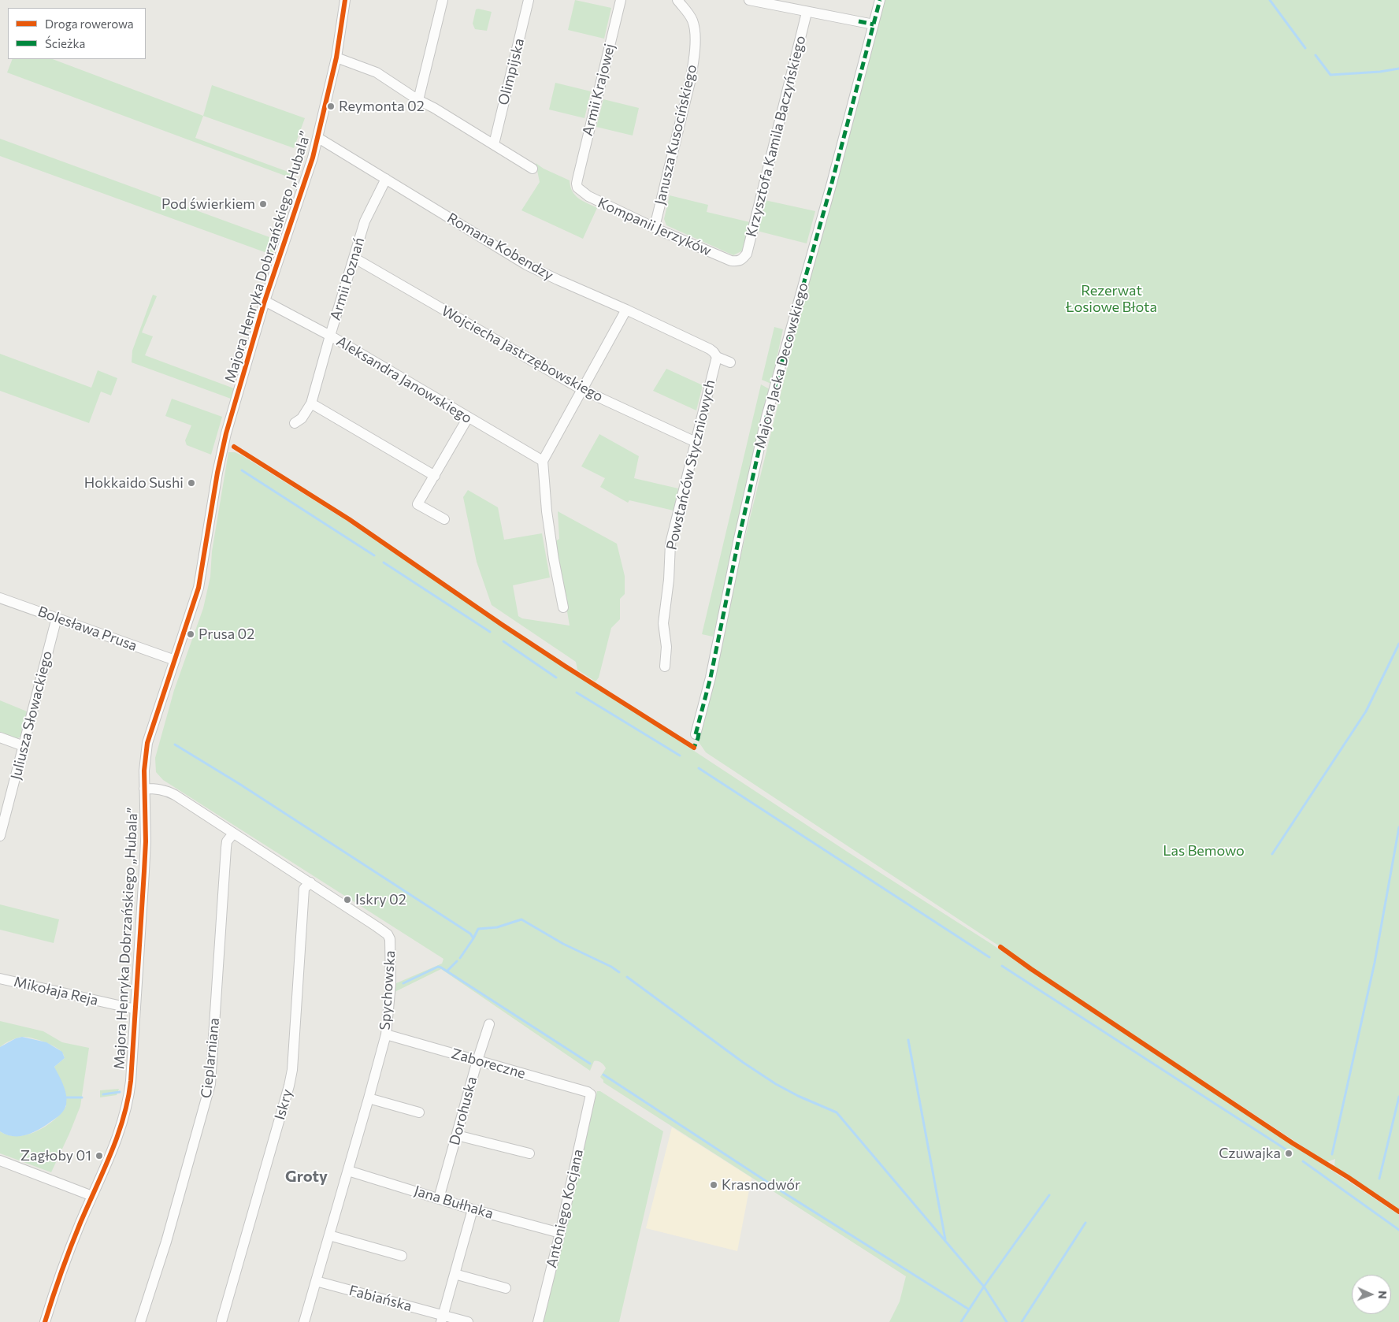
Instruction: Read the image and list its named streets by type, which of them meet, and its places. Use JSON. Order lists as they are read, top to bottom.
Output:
{
  "streets": {
    "street": [
      "Olimpijska",
      "Armii Krajowej",
      "Janusza Kusocińskiego",
      "Krzysztofa Kamila Baczyńskiego",
      "Kompanii Jerzyków",
      "Romana Kobendzy",
      "Majora Henryka Dobrzańskiego „Hubala”",
      "Armii Poznań",
      "Wojciecha Jastrzębowskiego",
      "Majora Jacka Decowskiego",
      "Aleksandra Janowskiego",
      "Powstańców Styczniowych",
      "Bolesława Prusa",
      "Juliusza Słowackiego",
      "Spychowska",
      "Mikołaja Reja",
      "Cieplarniana",
      "Zaboreczne",
      "Iskry",
      "Dorohuska",
      "Jana Bułhaka",
      "Antoniego Kocjana",
      "Fabiańska"
    ]
  },
  "crossings": [
    ["Armii Krajowej", "Kompanii Jerzyków"],
    ["Janusza Kusocińskiego", "Kompanii Jerzyków"],
    ["Krzysztofa Kamila Baczyńskiego", "Kompanii Jerzyków"],
    ["Romana Kobendzy", "Majora Henryka Dobrzańskiego „Hubala”"],
    ["Romana Kobendzy", "Armii Poznań"],
    ["Romana Kobendzy", "Powstańców Styczniowych"],
    ["Majora Henryka Dobrzańskiego „Hubala”", "Aleksandra Janowskiego"],
    ["Majora Henryka Dobrzańskiego „Hubala”", "Bolesława Prusa"],
    ["Majora Henryka Dobrzańskiego „Hubala”", "Spychowska"],
    ["Majora Henryka Dobrzańskiego „Hubala”", "Mikołaja Reja"],
    ["Armii Poznań", "Wojciecha Jastrzębowskiego"],
    ["Armii Poznań", "Aleksandra Janowskiego"],
    ["Wojciecha Jastrzębowskiego", "Powstańców Styczniowych"],
    ["Bolesława Prusa", "Juliusza Słowackiego"],
    ["Spychowska", "Cieplarniana"],
    ["Spychowska", "Zaboreczne"],
    ["Spychowska", "Iskry"],
    ["Spychowska", "Jana Bułhaka"],
    ["Spychowska", "Fabiańska"],
    ["Zaboreczne", "Dorohuska"],
    ["Zaboreczne", "Antoniego Kocjana"],
    ["Dorohuska", "Jana Bułhaka"],
    ["Jana Bułhaka", "Antoniego Kocjana"]
  ],
  "districts": ["Groty"],
  "parks": ["Rezerwat Łosiowe Błota", "Las Bemowo"],
  "places": [
    "Reymonta 02",
    "Pod świerkiem",
    "Hokkaido Sushi",
    "Prusa 02",
    "Iskry 02",
    "Czuwajka",
    "Zagłoby 01",
    "Krasnodwór"
  ],
  "legend": ["Droga rowerowa", "Ścieżka"],
  "north": "right"
}
